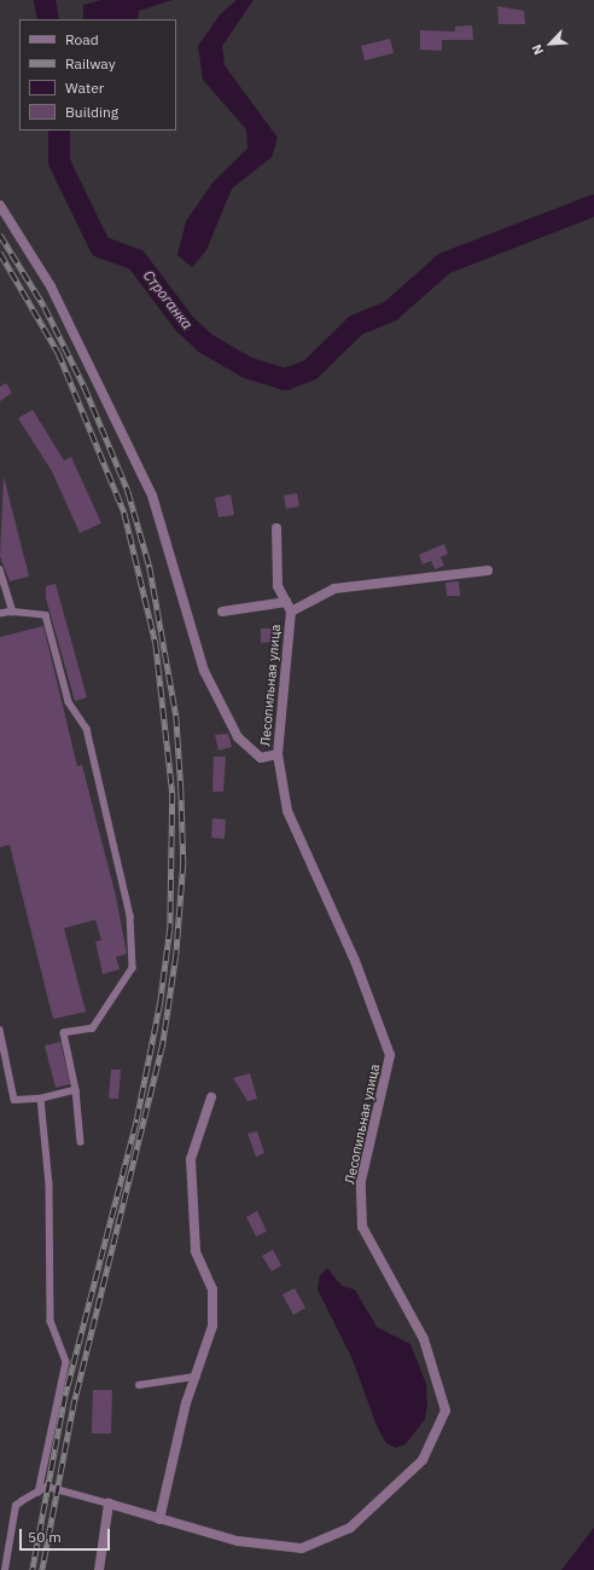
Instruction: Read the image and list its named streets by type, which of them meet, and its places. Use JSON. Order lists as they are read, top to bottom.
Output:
{
  "streets": {
    "street": ["Лесопильная улица"]
  },
  "water": ["Строганка"],
  "legend": [
    "Road",
    "Railway",
    "Water",
    "Building"
  ],
  "scale_bar": "50 m",
  "north": "bottom left"
}
